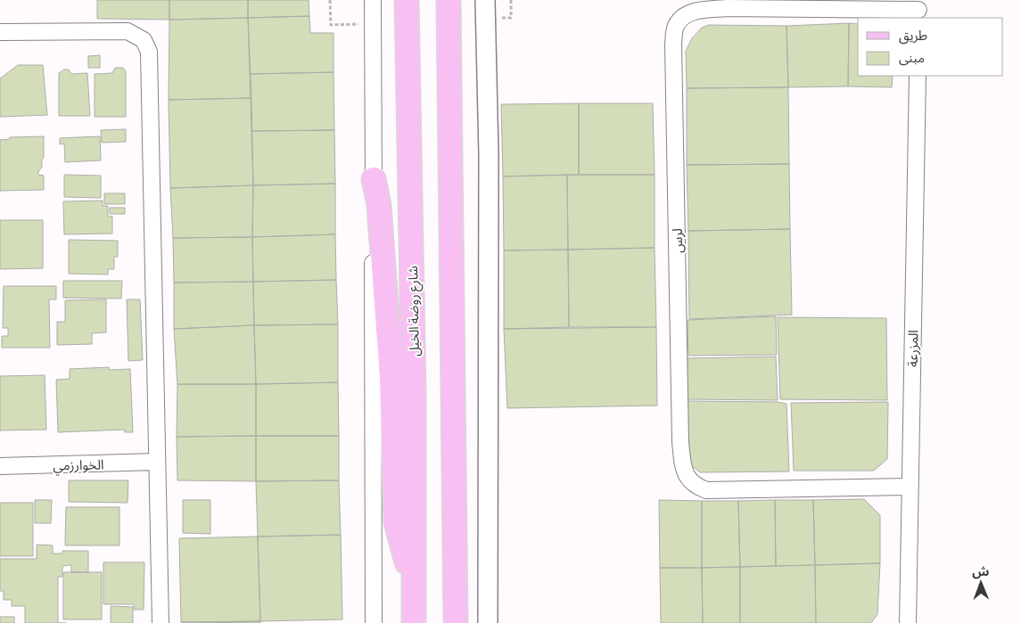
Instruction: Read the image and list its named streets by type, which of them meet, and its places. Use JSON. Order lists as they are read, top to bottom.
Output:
{
  "streets": {
    "main road": ["شارع روضة الخيل"],
    "street": ["لرس", "المزرعة", "الخوارزمي"]
  },
  "crossings": [
    ["لرس", "المزرعة"]
  ],
  "legend": ["طريق", "مبنى"],
  "north": "top"
}
